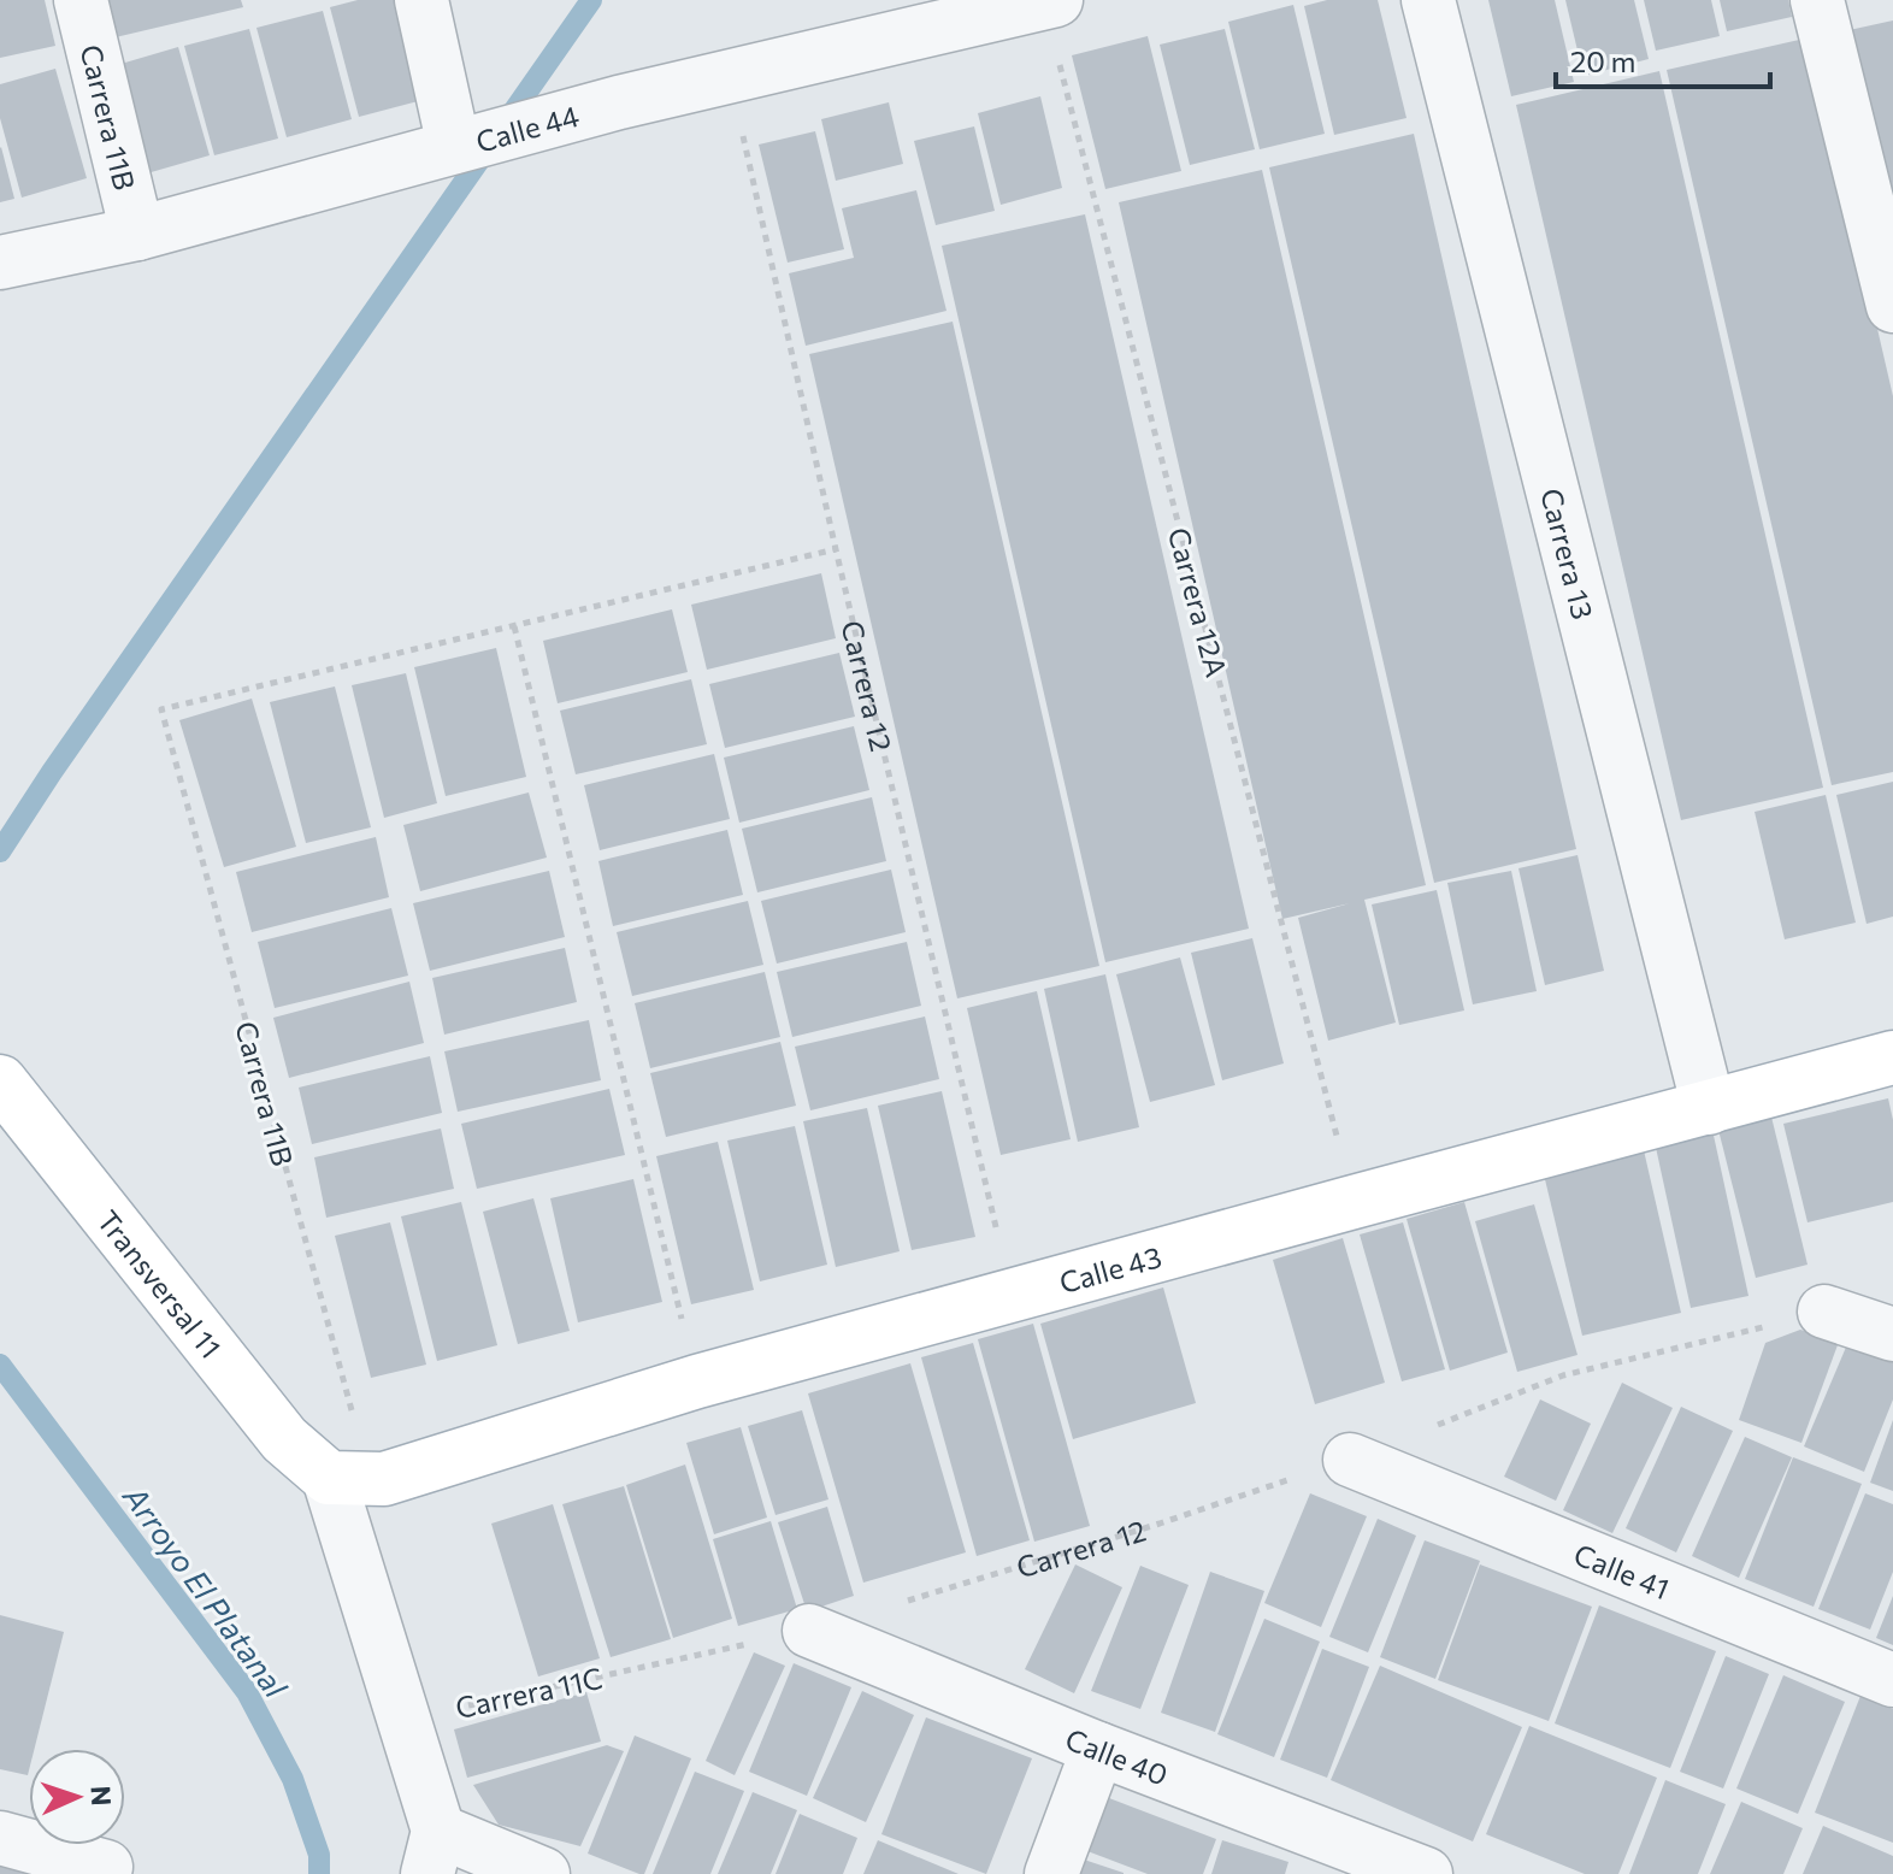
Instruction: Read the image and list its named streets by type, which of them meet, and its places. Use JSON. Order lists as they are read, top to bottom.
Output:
{
  "streets": {
    "main road": ["Calle 43", "Transversal 11"],
    "street": [
      "Carrera 11B",
      "Calle 44",
      "Carrera 13",
      "Calle 41",
      "Calle 40"
    ],
    "path": ["Carrera 12A", "Carrera 12", "Carrera 11C"]
  },
  "crossings": [
    ["Carrera 11B", "Calle 44"],
    ["Carrera 11B", "Calle 43"],
    ["Carrera 11B", "Transversal 11"],
    ["Calle 44", "Carrera 12A"],
    ["Calle 44", "Carrera 12"],
    ["Carrera 13", "Calle 43"],
    ["Carrera 12A", "Calle 43"],
    ["Carrera 12", "Calle 43"],
    ["Carrera 12", "Calle 41"],
    ["Carrera 12", "Carrera 11C"],
    ["Carrera 12", "Calle 40"],
    ["Calle 43", "Transversal 11"],
    ["Carrera 11C", "Calle 40"]
  ],
  "water": ["Arroyo El Platanal"],
  "scale_bar": "20 m",
  "north": "right"
}
